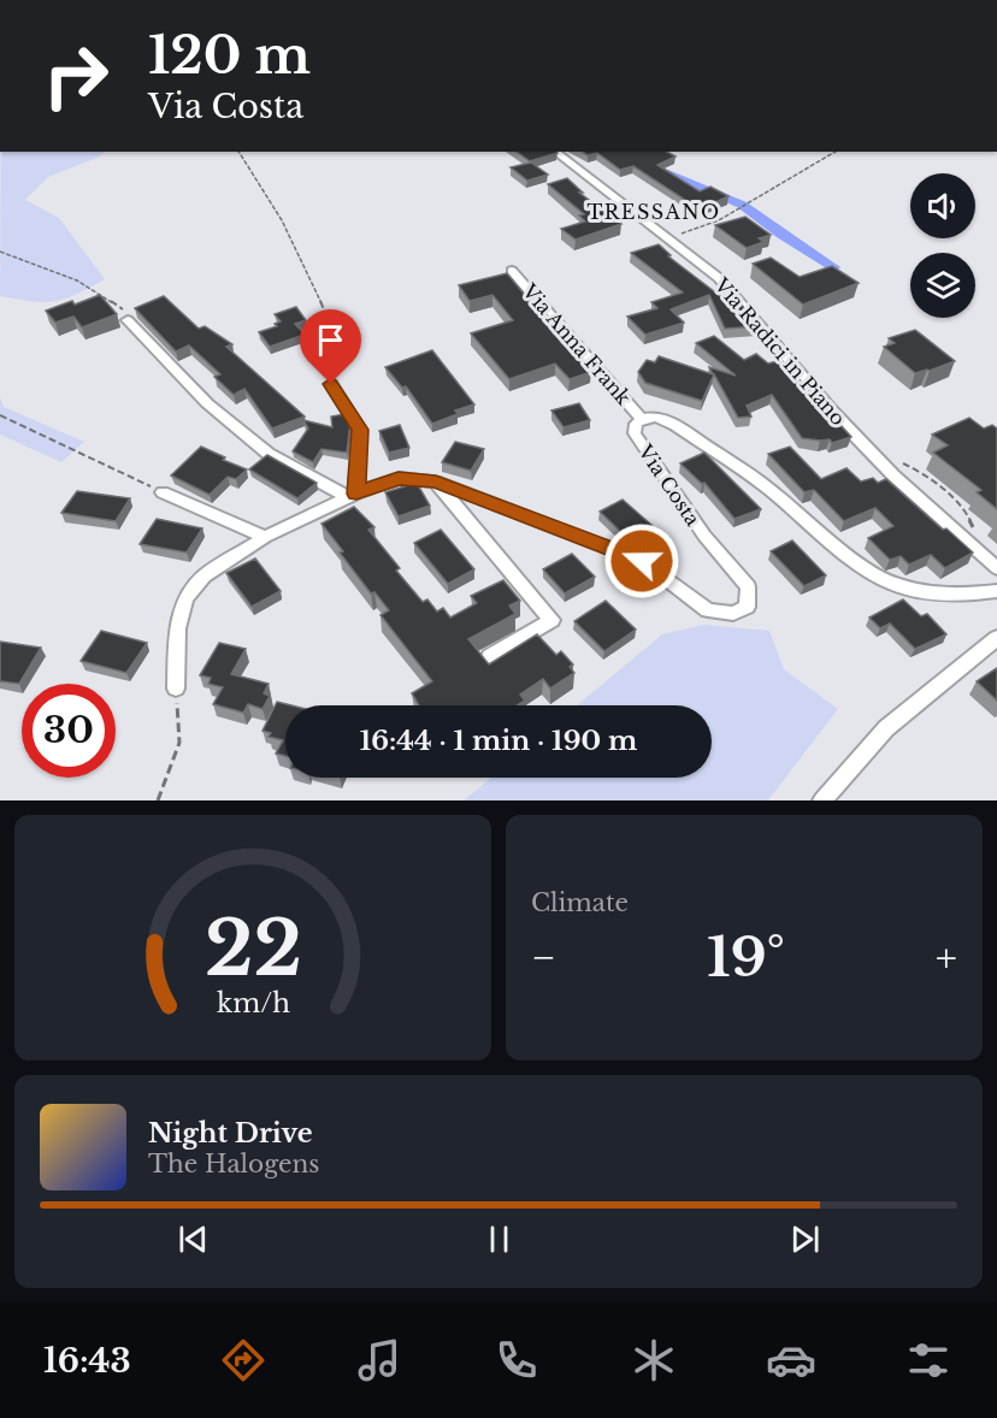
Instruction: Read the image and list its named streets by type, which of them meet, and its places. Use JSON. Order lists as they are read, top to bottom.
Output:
{
  "streets": {
    "street": ["Via Anna Frank", "Via Radici in Piano", "Via Costa"]
  },
  "crossings": [
    ["Via Anna Frank", "Via Costa"]
  ],
  "districts": ["TRESSANO"],
  "page": {
    "turn": ["120 m", "Via Costa"],
    "limit": "30",
    "trip": "16:44 · 1 min · 190 m",
    "tile": "Climate",
    "heat": ["−", "19°", "+"],
    "song": ["Night Drive", "The Halogens"],
    "tabs": "16:43",
    "gauge": ["22", "km/h"]
  }
}
